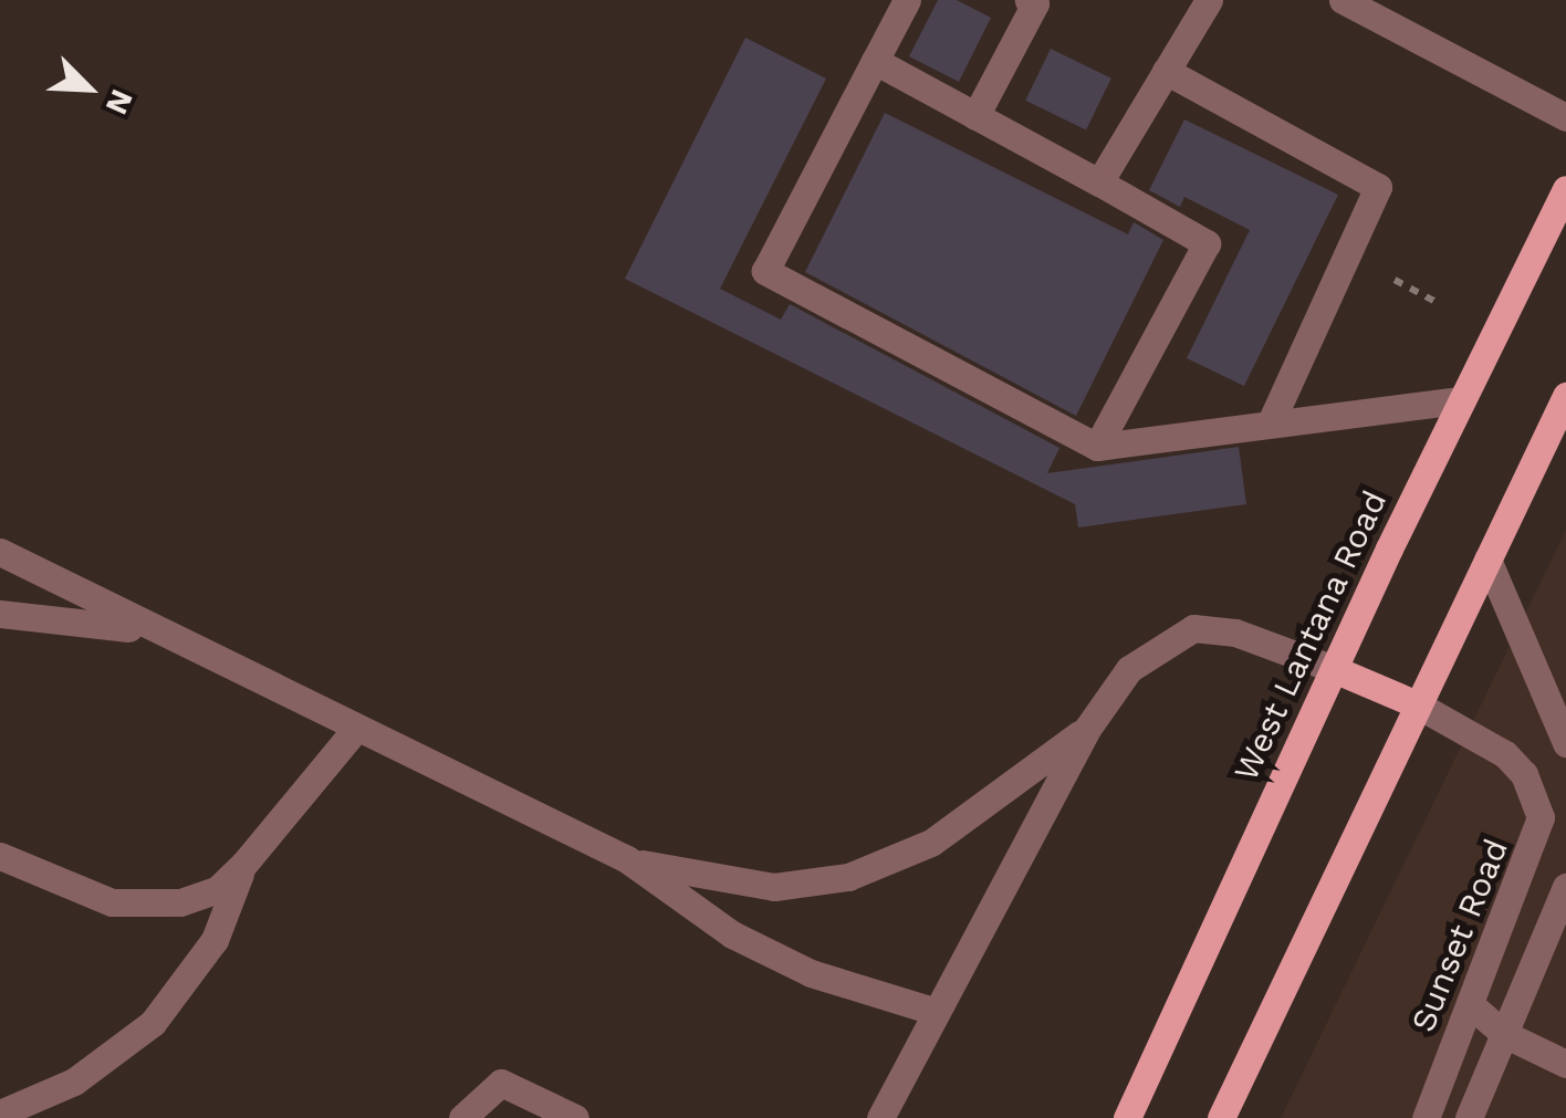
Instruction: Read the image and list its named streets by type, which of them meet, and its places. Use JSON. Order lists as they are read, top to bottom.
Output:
{
  "streets": {
    "main road": ["West Lantana Road"],
    "street": ["Sunset Road"]
  },
  "north": "bottom right"
}
